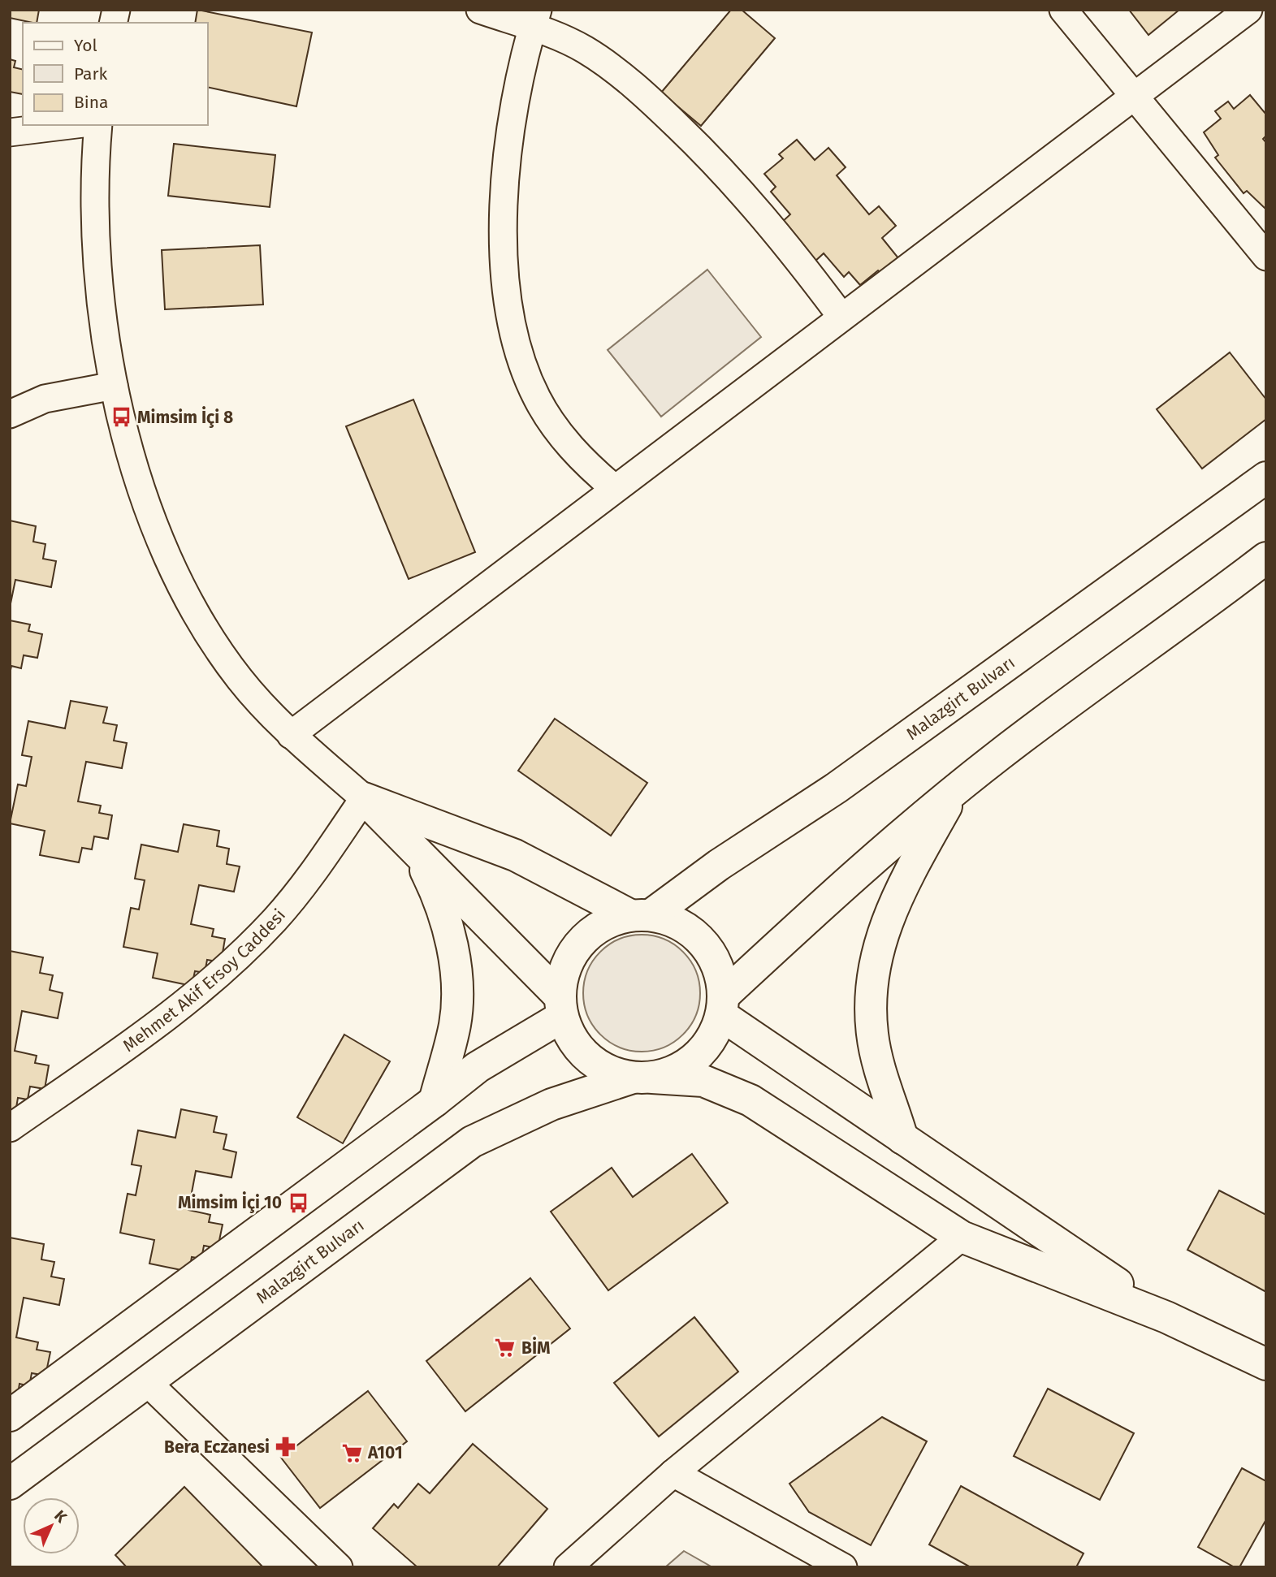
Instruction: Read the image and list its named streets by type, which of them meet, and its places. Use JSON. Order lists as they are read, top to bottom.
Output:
{
  "streets": {
    "main road": ["Malazgirt Bulvarı"],
    "street": ["Mehmet Akif Ersoy Caddesi"]
  },
  "places": {
    "bus stop": ["Mimsim İçi 8", "Mimsim İçi 10"],
    "supermarket": ["BİM", "A101"],
    "pharmacy": ["Bera Eczanesi"]
  },
  "legend": ["Yol", "Park", "Bina"],
  "north": "top right"
}
